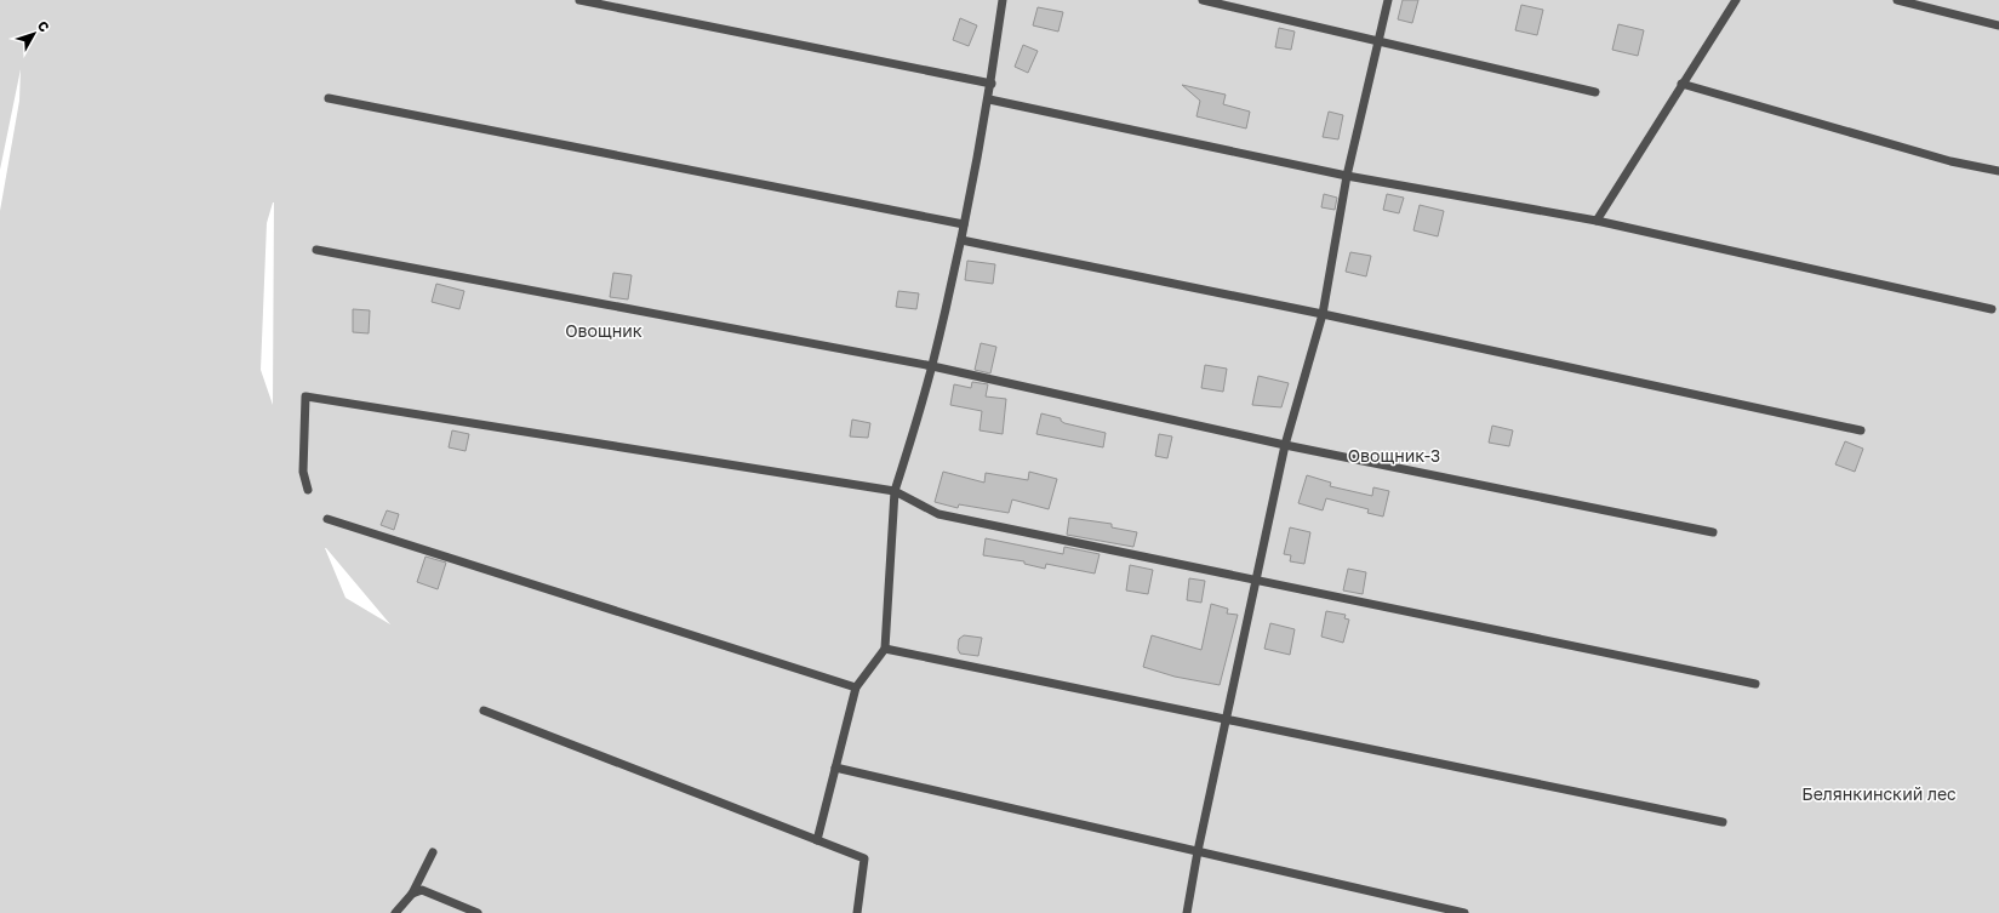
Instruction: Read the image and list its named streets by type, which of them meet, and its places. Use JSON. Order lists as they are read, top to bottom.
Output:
{
  "parks": ["Овощник", "Овощник-3", "Белянкинский лес"],
  "north": "top right"
}
